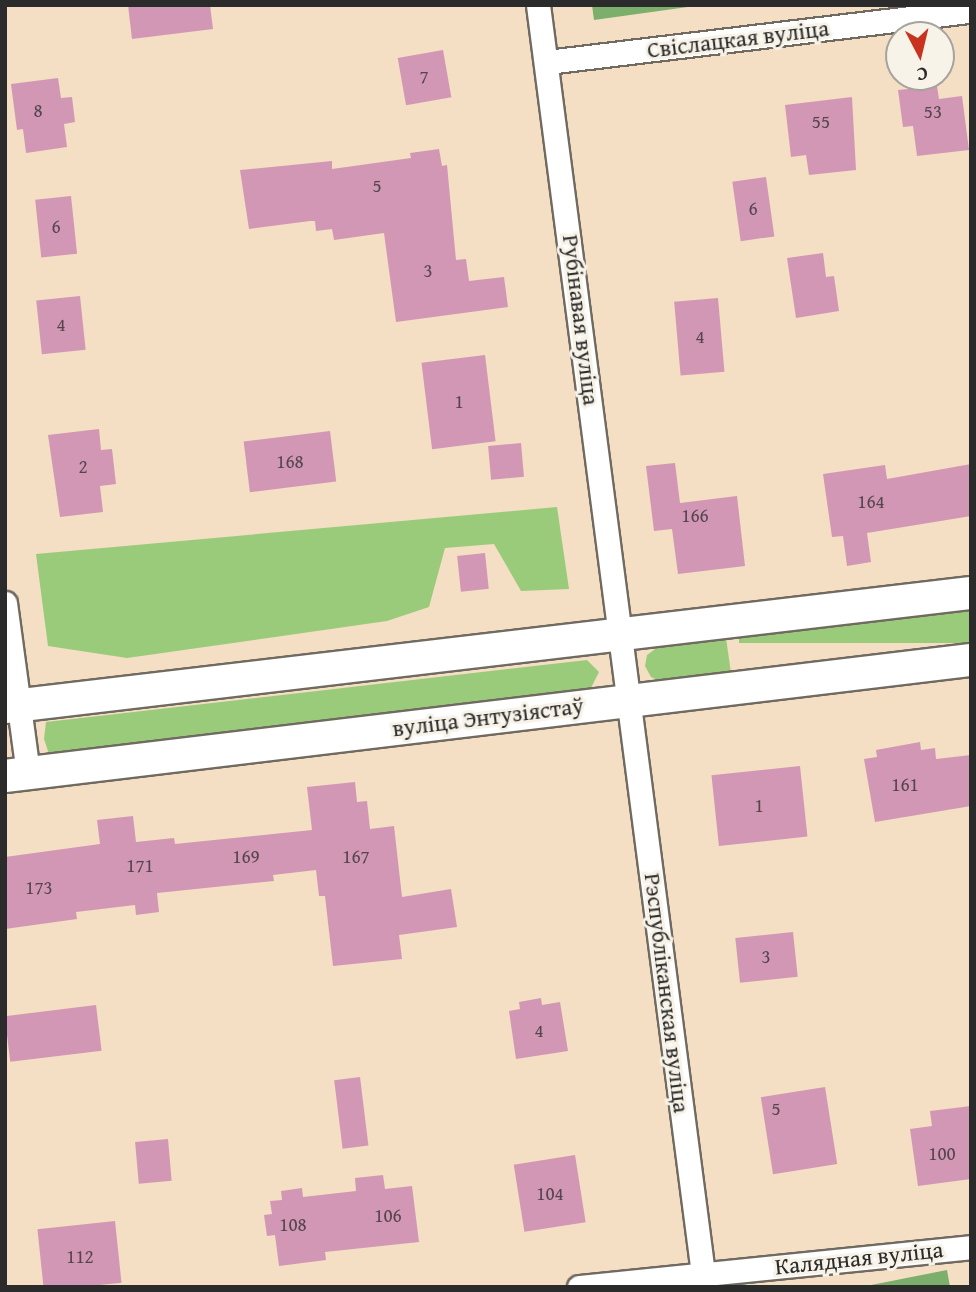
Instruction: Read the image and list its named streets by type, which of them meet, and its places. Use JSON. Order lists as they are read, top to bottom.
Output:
{
  "streets": {
    "street": [
      "Свіслацкая вуліца",
      "Рубінавая вуліца",
      "вуліца Энтузіястаў",
      "Рэспубліканская вуліца",
      "Калядная вуліца"
    ]
  },
  "crossings": [
    ["Свіслацкая вуліца", "Рубінавая вуліца"],
    ["Рубінавая вуліца", "вуліца Энтузіястаў"],
    ["Рубінавая вуліца", "Рэспубліканская вуліца"],
    ["вуліца Энтузіястаў", "Рэспубліканская вуліца"],
    ["Рэспубліканская вуліца", "Калядная вуліца"]
  ],
  "house_numbers": [
    "7",
    "8",
    "53",
    "55",
    "5",
    "6",
    "6",
    "3",
    "4",
    "4",
    "1",
    "168",
    "2",
    "164",
    "166",
    "161",
    "1",
    "169",
    "167",
    "171",
    "173",
    "3",
    "4",
    "5",
    "100",
    "104",
    "106",
    "108",
    "112"
  ],
  "north": "bottom"
}
